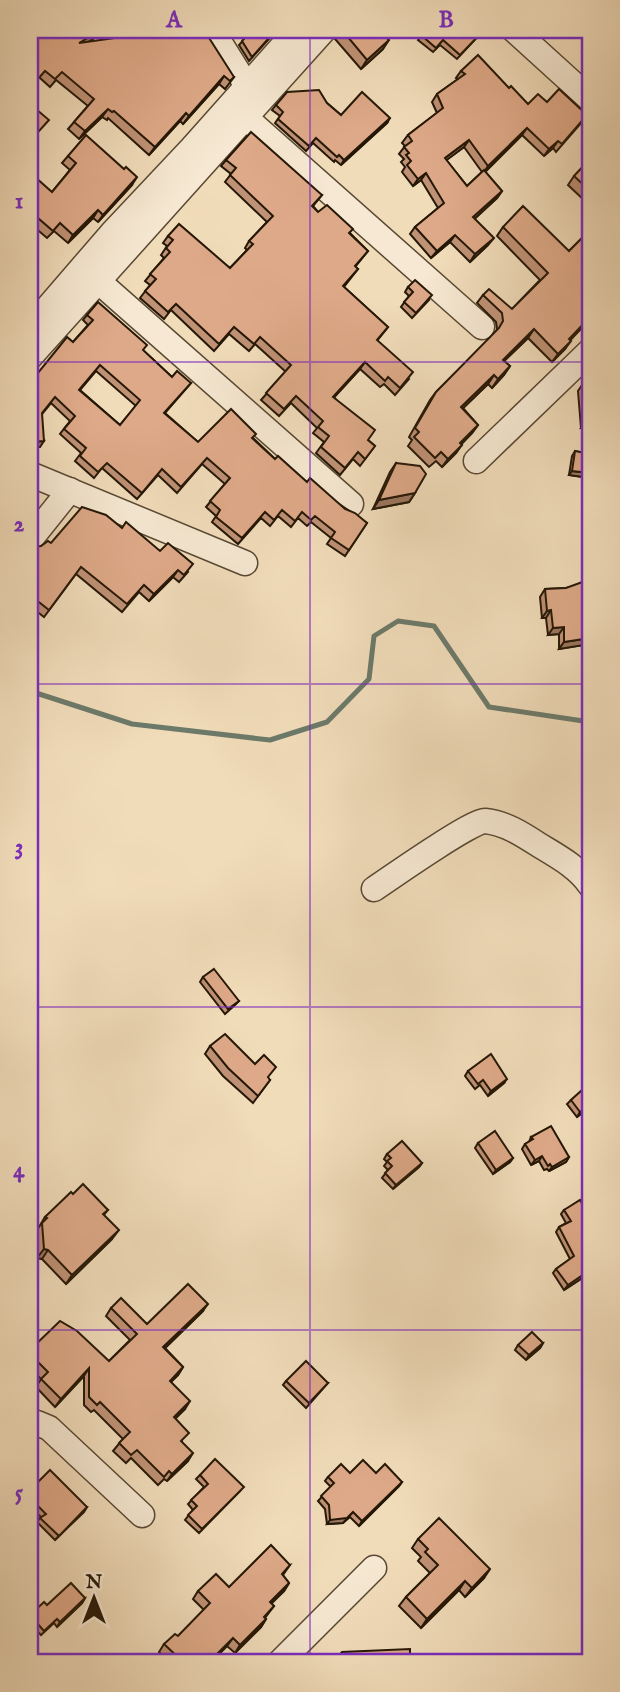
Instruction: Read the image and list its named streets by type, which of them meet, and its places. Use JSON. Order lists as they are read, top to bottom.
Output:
{
  "north": "top",
  "grid": {
    "columns": ["A", "B"],
    "rows": [
      "1",
      "2",
      "3",
      "4",
      "5"
    ]
  }
}
